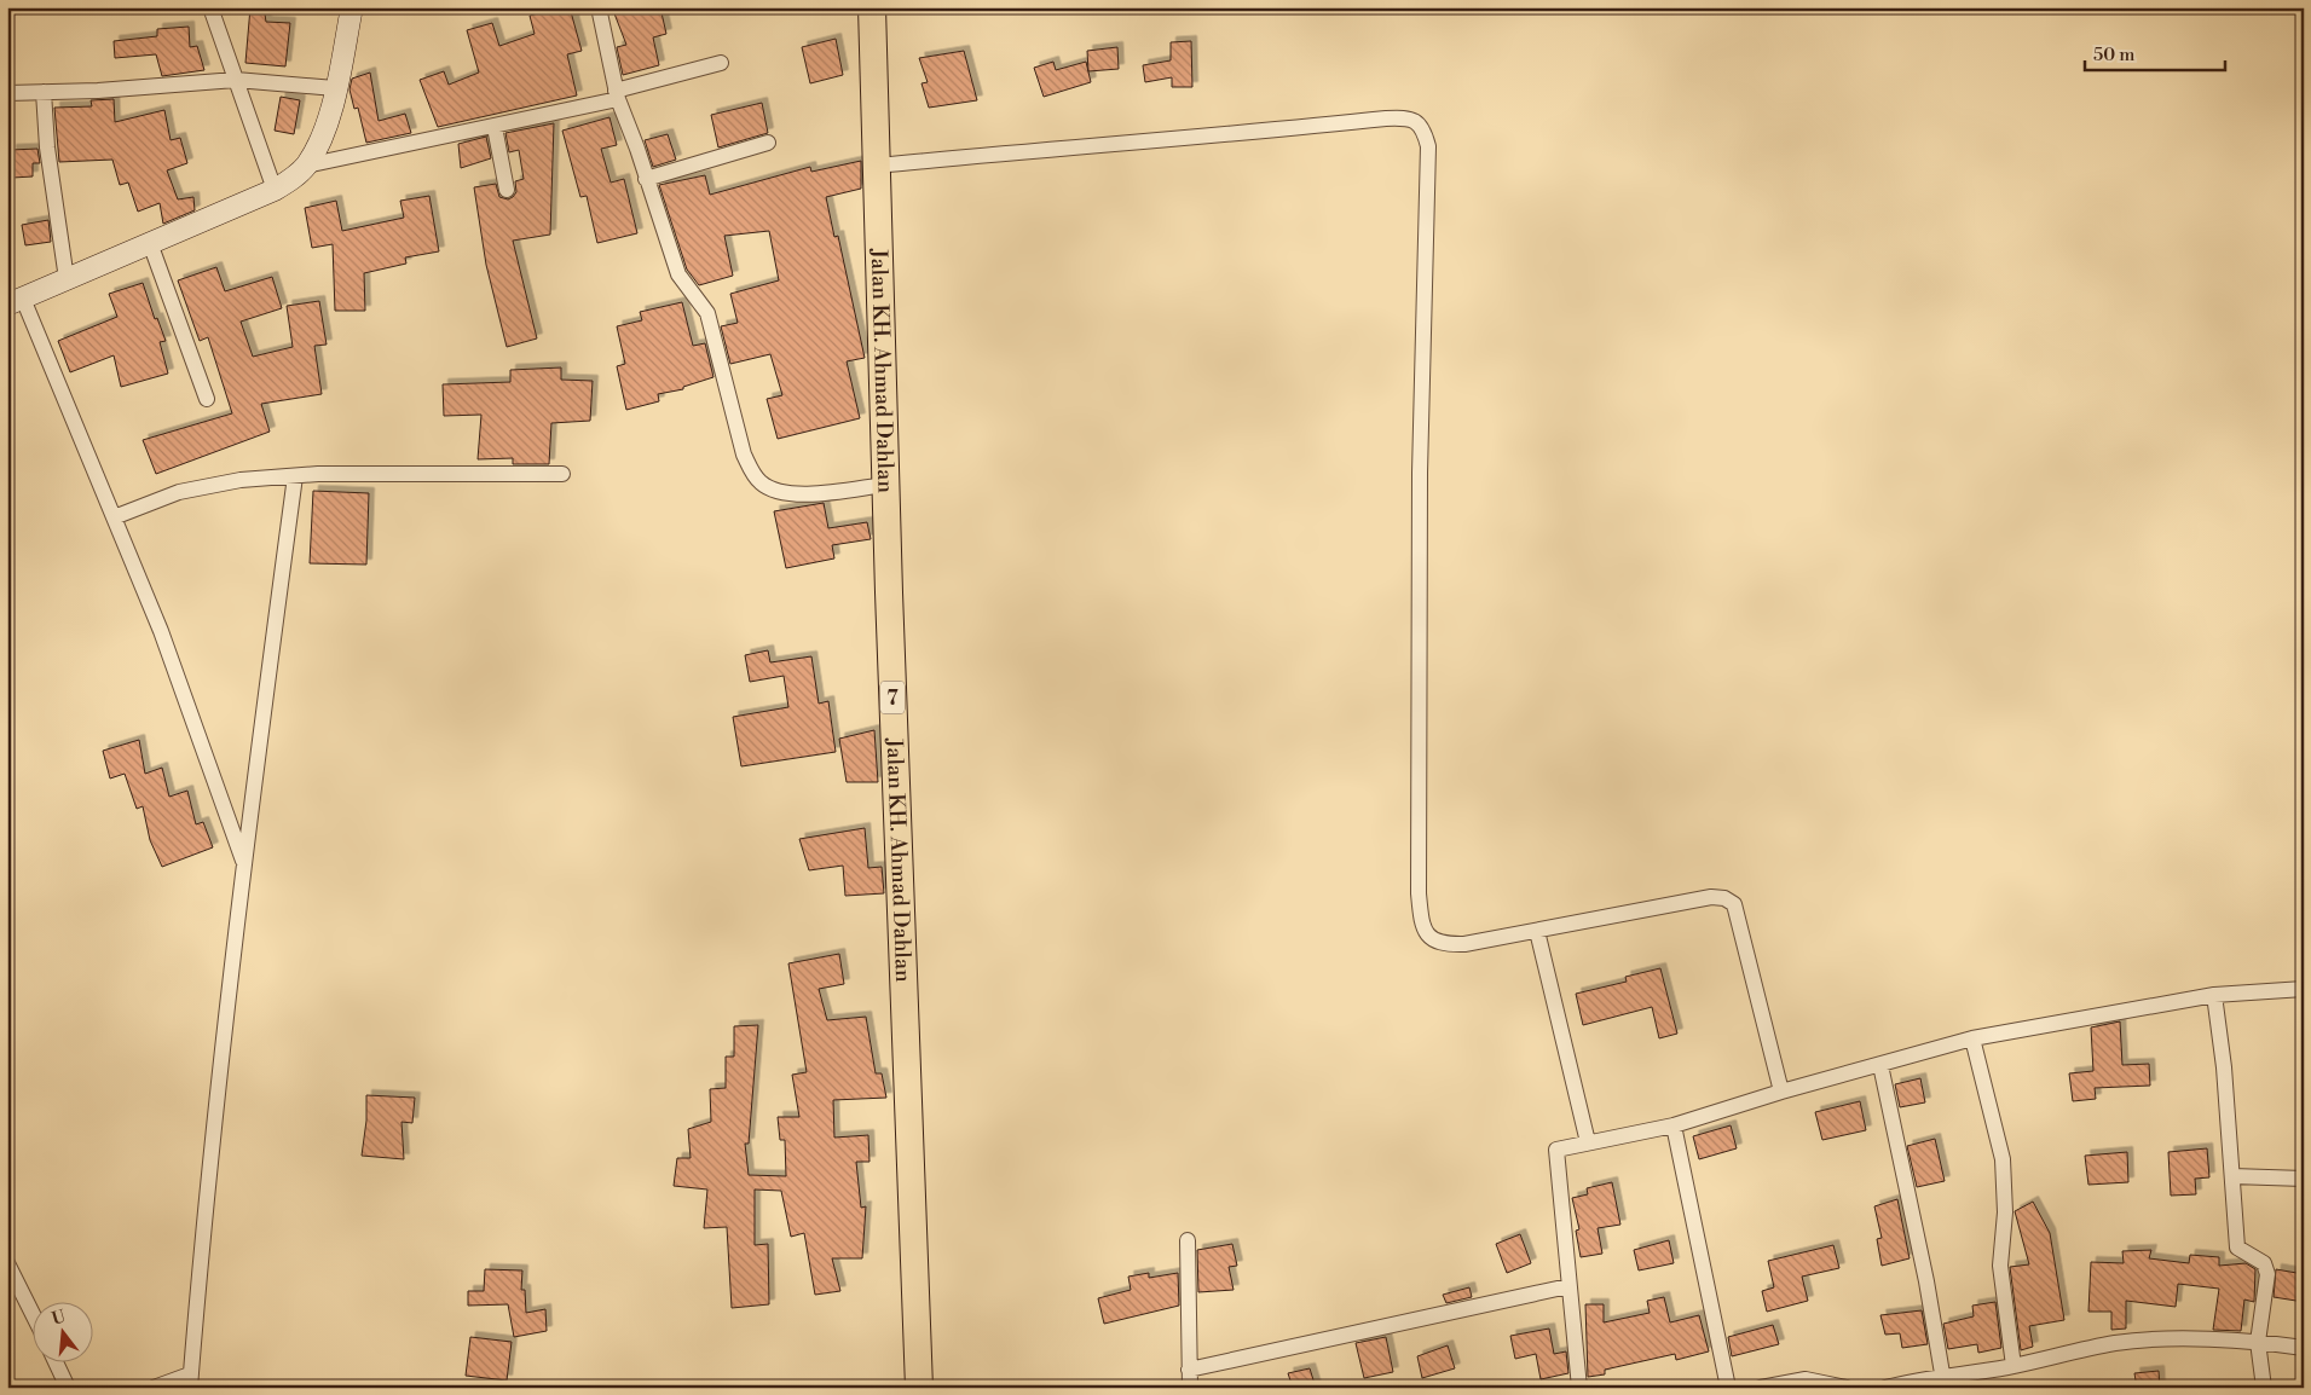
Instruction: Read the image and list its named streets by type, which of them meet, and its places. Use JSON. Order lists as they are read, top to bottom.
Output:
{
  "streets": {
    "highway": ["Jalan KH. Ahmad Dahlan", "7"]
  },
  "scale_bar": "50 m",
  "north": "top"
}
